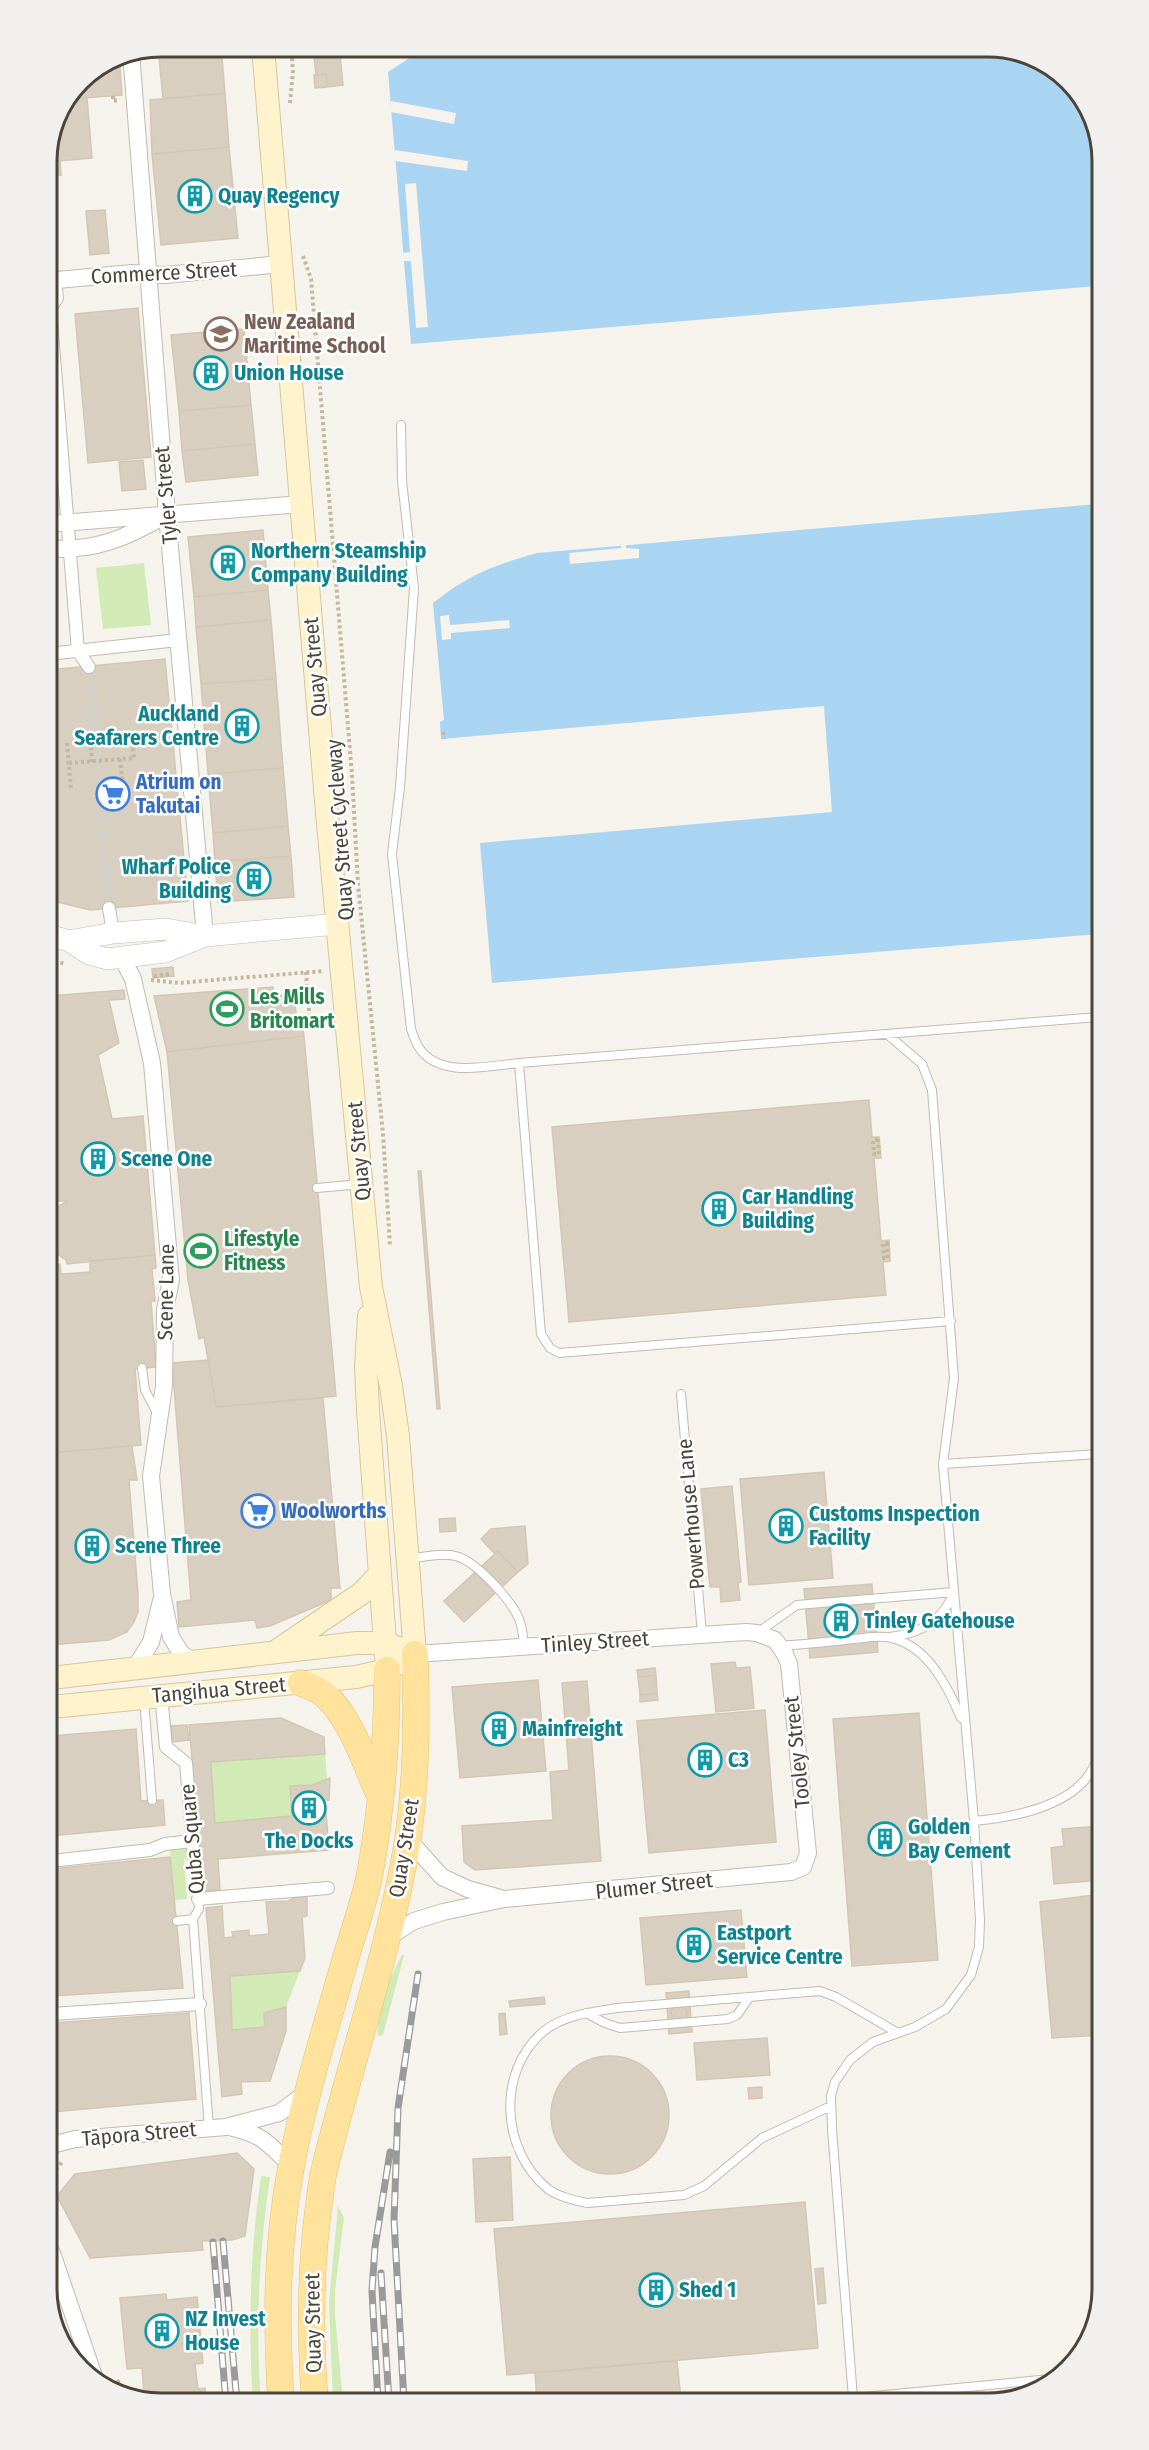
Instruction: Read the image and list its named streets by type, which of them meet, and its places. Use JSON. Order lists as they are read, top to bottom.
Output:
{
  "streets": {
    "main road": ["Quay Street", "Tangihua Street"],
    "street": [
      "Commerce Street",
      "Tyler Street",
      "Scene Lane",
      "Tinley Street",
      "Tooley Street",
      "Quba Square",
      "Plumer Street",
      "Tāpora Street"
    ],
    "lane": ["Powerhouse Lane"],
    "path": ["Quay Street Cycleway"]
  },
  "crossings": [
    ["Commerce Street", "Tyler Street"],
    ["Commerce Street", "Quay Street"],
    ["Quay Street", "Tinley Street"],
    ["Quay Street", "Tangihua Street"],
    ["Quay Street", "Plumer Street"],
    ["Quay Street", "Tāpora Street"],
    ["Scene Lane", "Tangihua Street"],
    ["Powerhouse Lane", "Tinley Street"],
    ["Tinley Street", "Tangihua Street"],
    ["Tinley Street", "Tooley Street"],
    ["Tangihua Street", "Quba Square"],
    ["Tooley Street", "Plumer Street"],
    ["Quba Square", "Tāpora Street"]
  ],
  "places": {
    "building": [
      "Quay Regency",
      "Union House",
      "Northern Steamship Company Building",
      "Auckland Seafarers Centre",
      "Wharf Police Building",
      "Scene One",
      "Car Handling Building",
      "Customs Inspection Facility",
      "Scene Three",
      "Tinley Gatehouse",
      "Mainfreight",
      "C3",
      "The Docks",
      "Golden Bay Cement",
      "Eastport Service Centre",
      "Shed 1",
      "NZ Invest House"
    ],
    "school or university": ["New Zealand Maritime School"],
    "supermarket": ["Atrium on Takutai", "Woolworths"],
    "sports": ["Les Mills Britomart", "Lifestyle Fitness"]
  }
}
